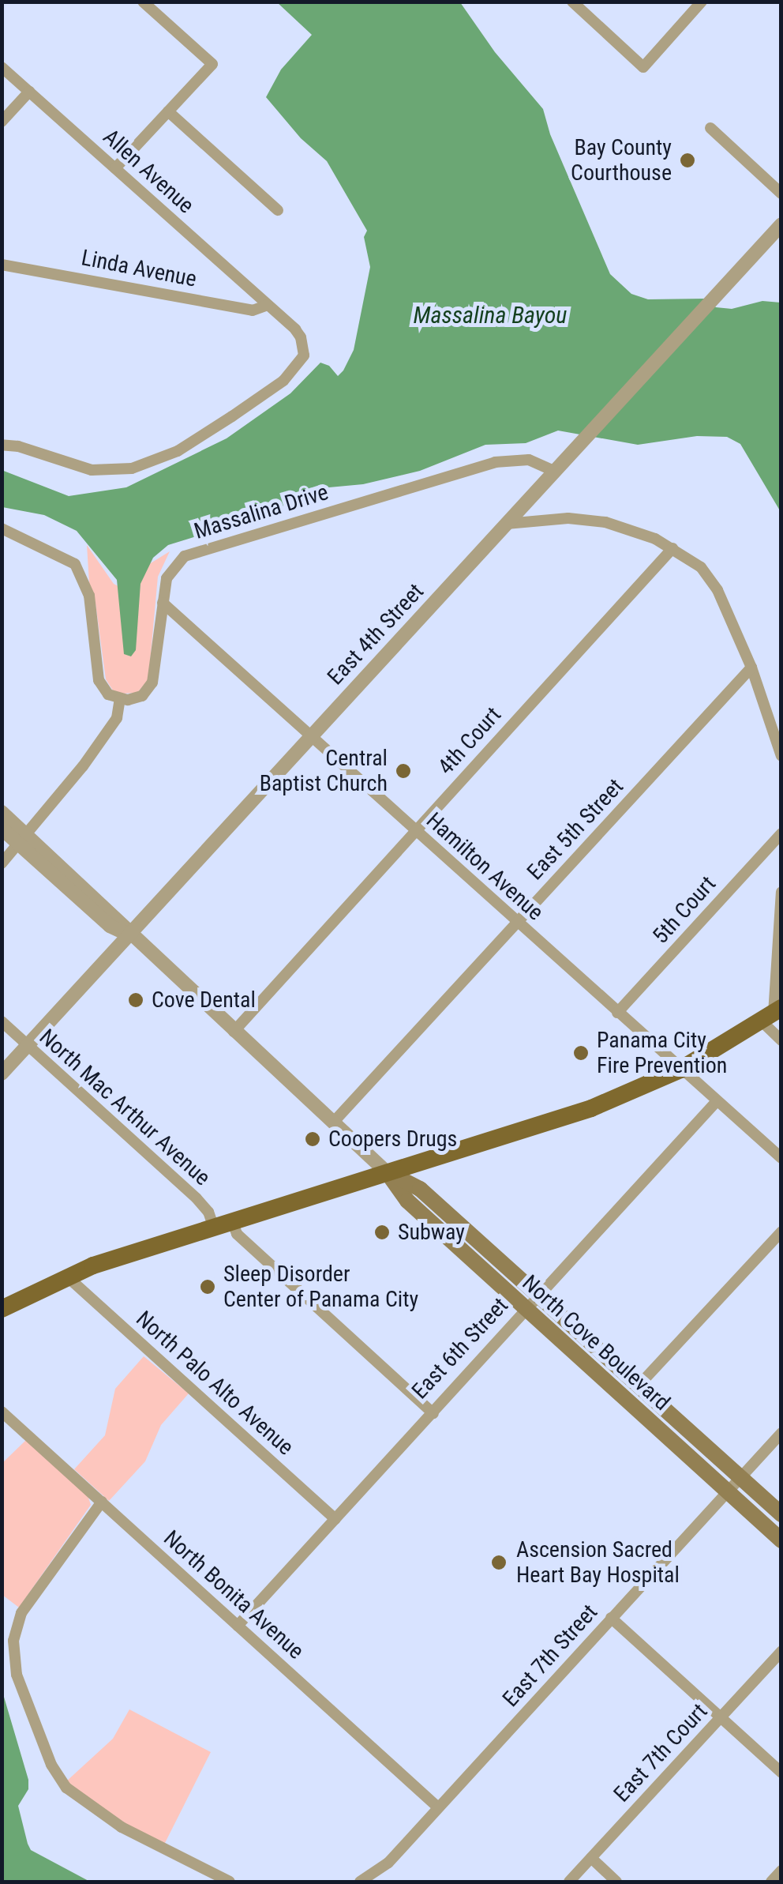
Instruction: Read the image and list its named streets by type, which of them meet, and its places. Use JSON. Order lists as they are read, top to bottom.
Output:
{
  "streets": {
    "main road": ["North Cove Boulevard"],
    "street": [
      "Allen Avenue",
      "Linda Avenue",
      "Massalina Drive",
      "East 4th Street",
      "4th Court",
      "East 5th Street",
      "Hamilton Avenue",
      "5th Court",
      "North Mac Arthur Avenue",
      "East 6th Street",
      "North Palo Alto Avenue",
      "North Bonita Avenue",
      "East 7th Street",
      "East 7th Court"
    ]
  },
  "crossings": [
    ["Allen Avenue", "Linda Avenue"],
    ["Massalina Drive", "East 4th Street"],
    ["Massalina Drive", "Hamilton Avenue"],
    ["East 4th Street", "Hamilton Avenue"],
    ["East 4th Street", "North Mac Arthur Avenue"],
    ["East 4th Street", "North Cove Boulevard"],
    ["4th Court", "Hamilton Avenue"],
    ["4th Court", "North Cove Boulevard"],
    ["East 5th Street", "Hamilton Avenue"],
    ["East 5th Street", "North Cove Boulevard"],
    ["Hamilton Avenue", "5th Court"],
    ["Hamilton Avenue", "East 6th Street"],
    ["North Cove Boulevard", "East 6th Street"],
    ["North Cove Boulevard", "East 7th Street"],
    ["East 6th Street", "North Palo Alto Avenue"],
    ["East 6th Street", "North Bonita Avenue"],
    ["North Bonita Avenue", "East 7th Street"]
  ],
  "water": ["Massalina Bayou"],
  "places": [
    "Bay County Courthouse",
    "Central Baptist Church",
    "Cove Dental",
    "Panama City Fire Prevention",
    "Coopers Drugs",
    "Subway",
    "Sleep Disorder Center of Panama City",
    "Ascension Sacred Heart Bay Hospital"
  ]
}
